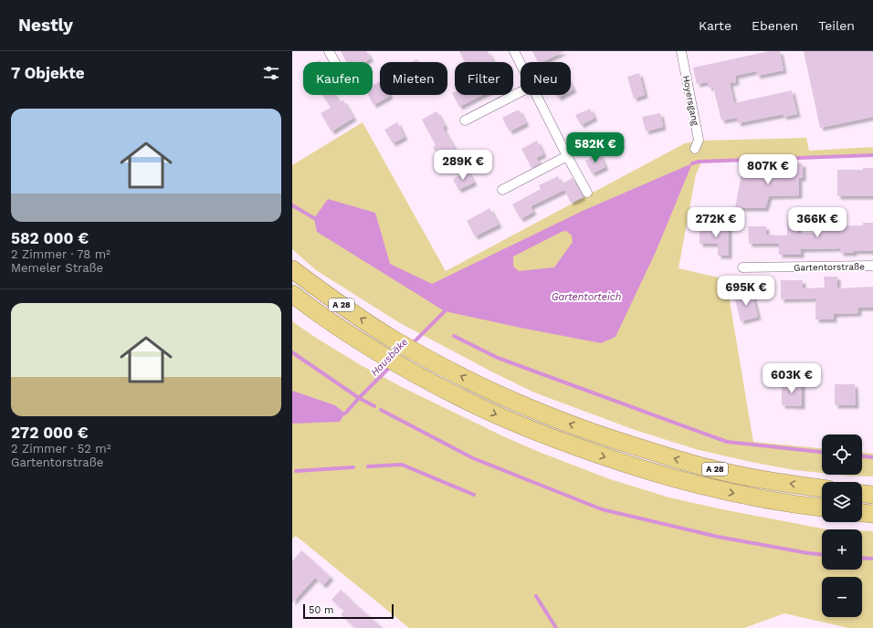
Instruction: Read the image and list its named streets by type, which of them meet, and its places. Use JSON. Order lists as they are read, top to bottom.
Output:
{
  "streets": {
    "highway": ["A 28"],
    "street": ["Hoyersgang", "Gartentorstraße"]
  },
  "water": ["Gartentorteich", "Hausbäke"],
  "scale_bar": "50 m",
  "page": {
    "header": "Nestly",
    "nav": ["Karte", "Ebenen", "Teilen"],
    "heading": "7 Objekte",
    "chip": [
      "Kaufen",
      "Mieten",
      "Filter",
      "Neu"
    ],
    "list": [
      {
        "name": "582 000 €",
        "note": "2 Zimmer · 78 m² · Memeler Straße"
      },
      {
        "name": "272 000 €",
        "note": "2 Zimmer · 52 m² · Gartentorstraße"
      }
    ],
    "price": [
      "582K €",
      "289K €",
      "807K €",
      "272K €",
      "366K €",
      "695K €",
      "603K €"
    ],
    "map_buttons": ["+", "−"],
    "scale": "50 m"
  }
}
